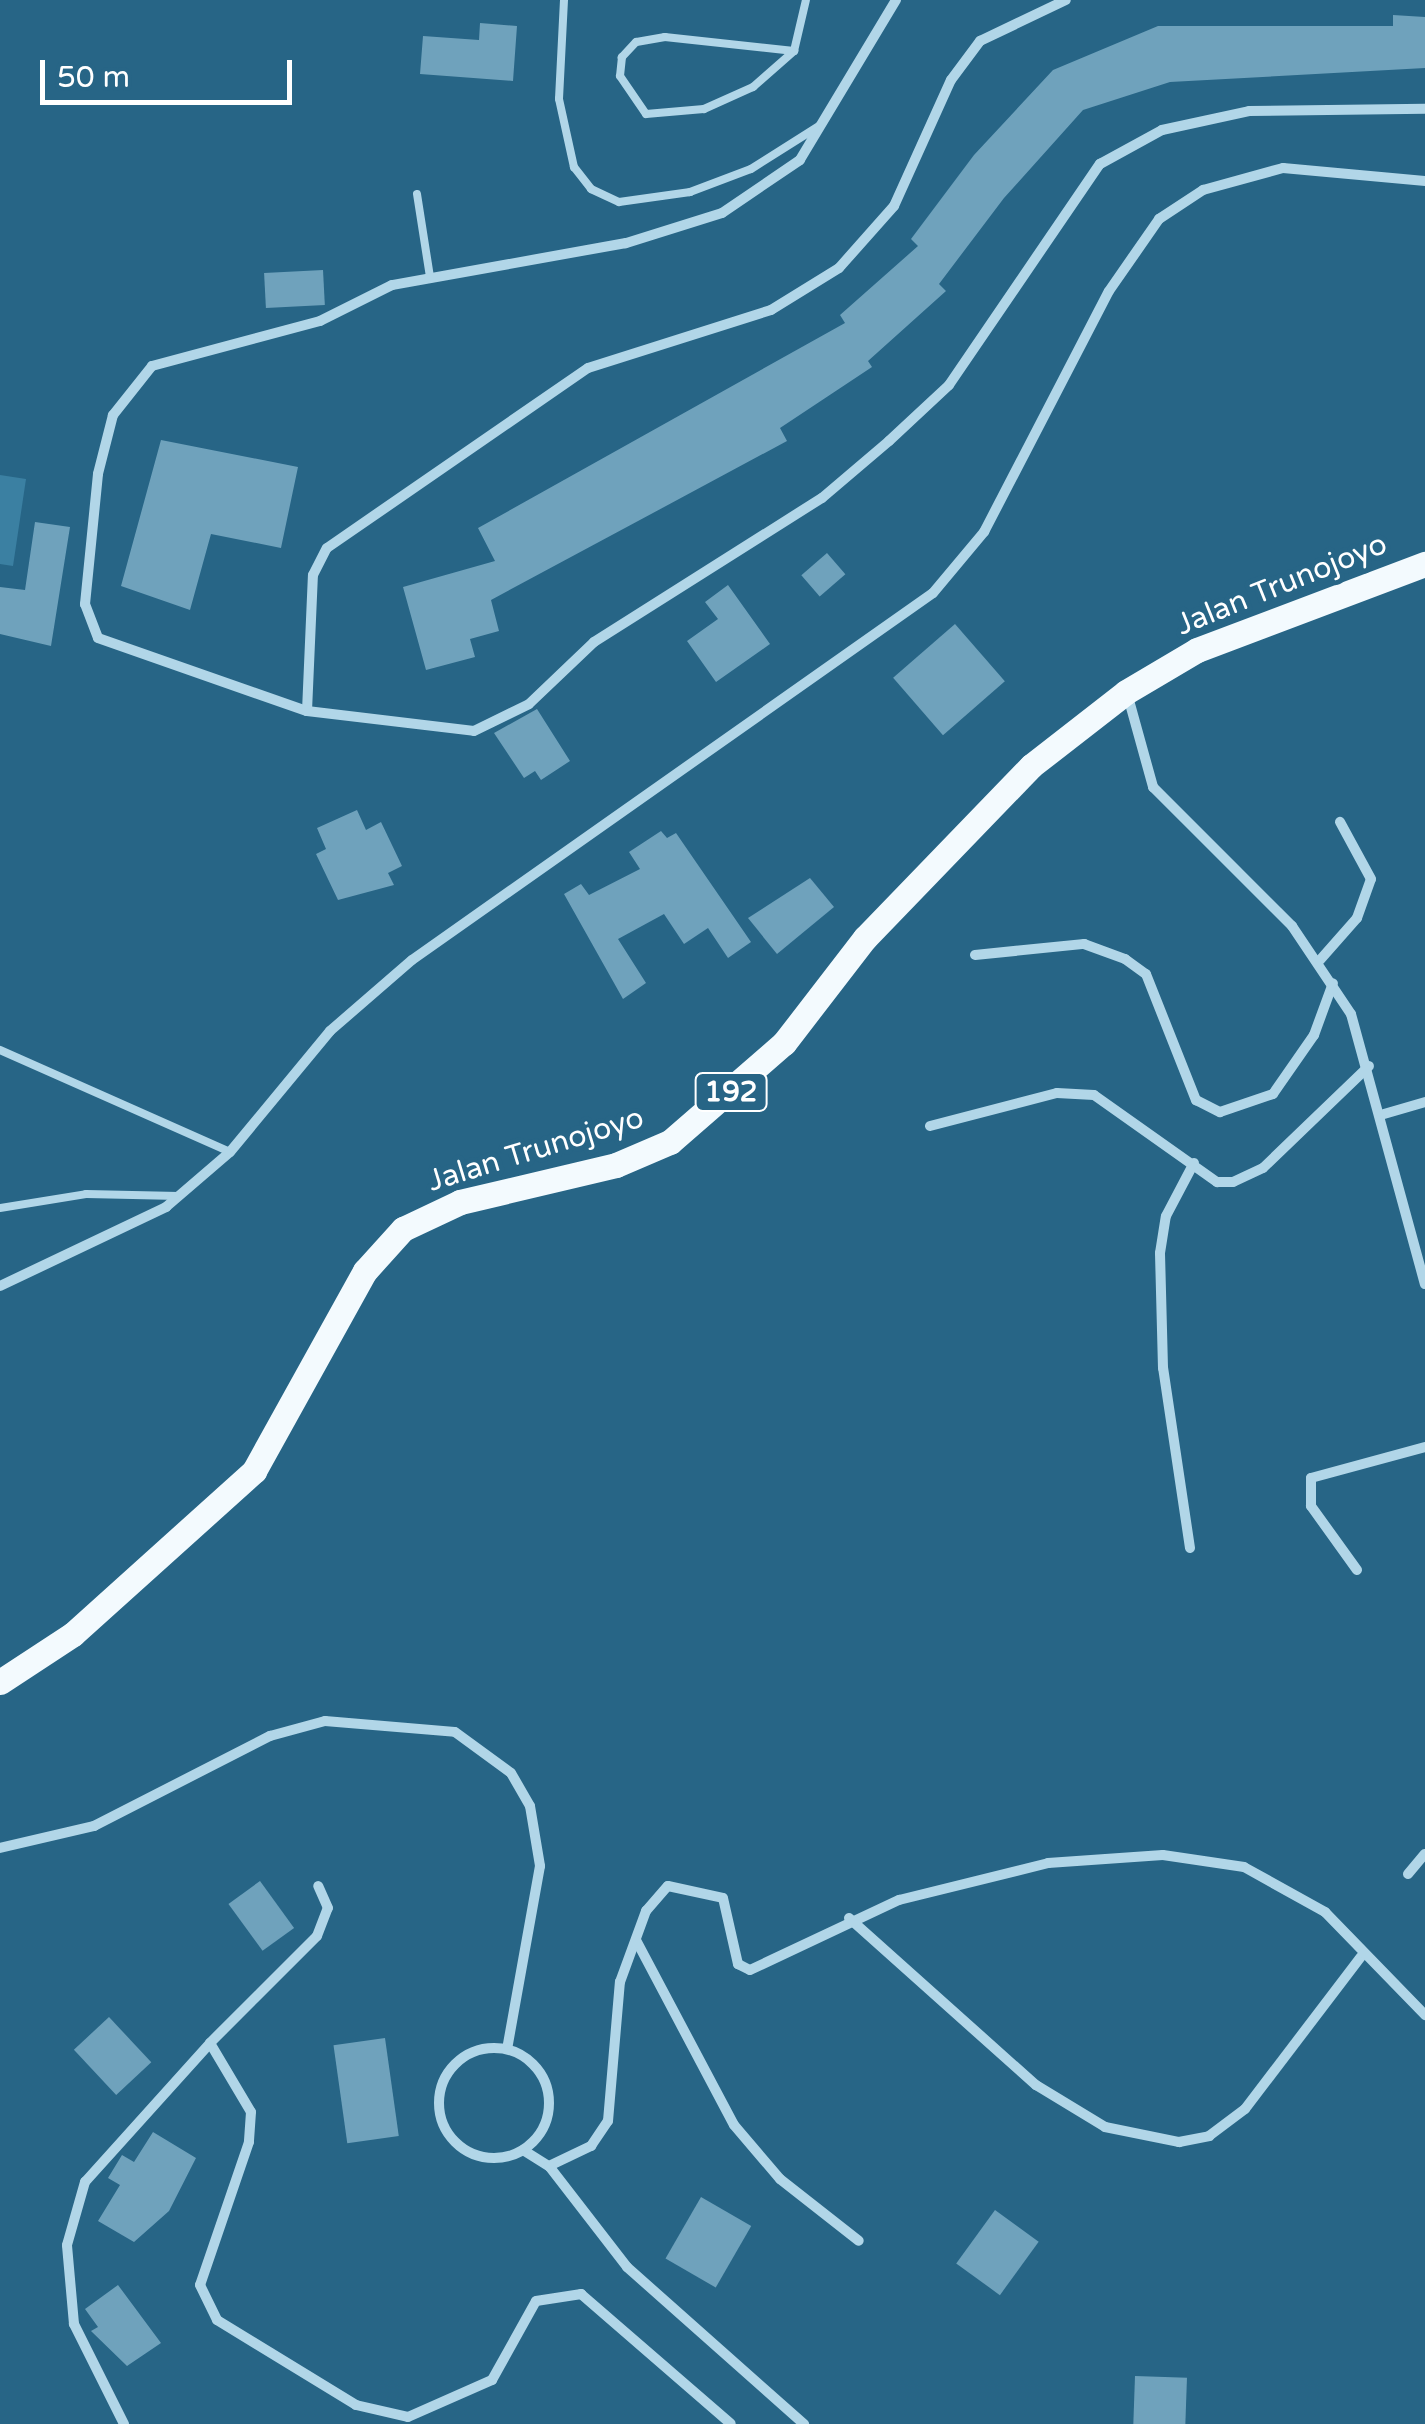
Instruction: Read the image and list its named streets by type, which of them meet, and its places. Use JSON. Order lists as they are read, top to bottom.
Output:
{
  "streets": {
    "main road": ["Jalan Trunojoyo", "192"]
  },
  "scale_bar": "50 m"
}
